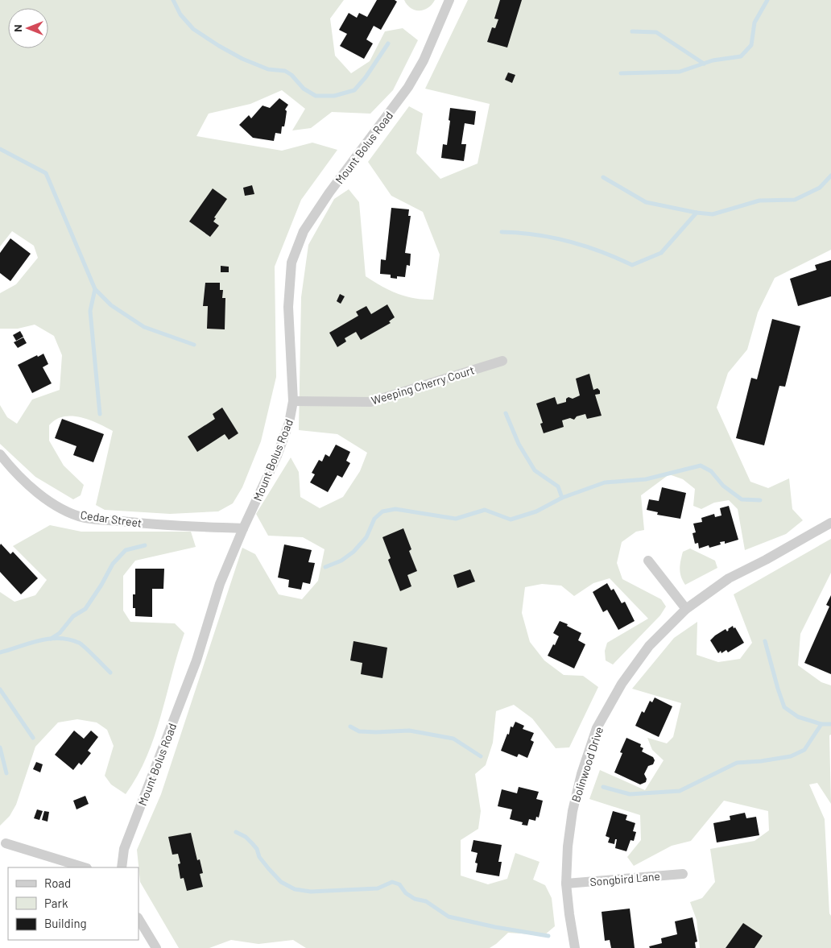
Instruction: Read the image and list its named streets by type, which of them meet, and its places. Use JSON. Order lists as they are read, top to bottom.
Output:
{
  "streets": {
    "street": [
      "Mount Bolus Road",
      "Weeping Cherry Court",
      "Cedar Street",
      "Bolinwood Drive",
      "Songbird Lane"
    ]
  },
  "crossings": [
    ["Mount Bolus Road", "Weeping Cherry Court"],
    ["Mount Bolus Road", "Cedar Street"],
    ["Bolinwood Drive", "Songbird Lane"]
  ],
  "legend": ["Road", "Park", "Building"],
  "north": "left"
}
